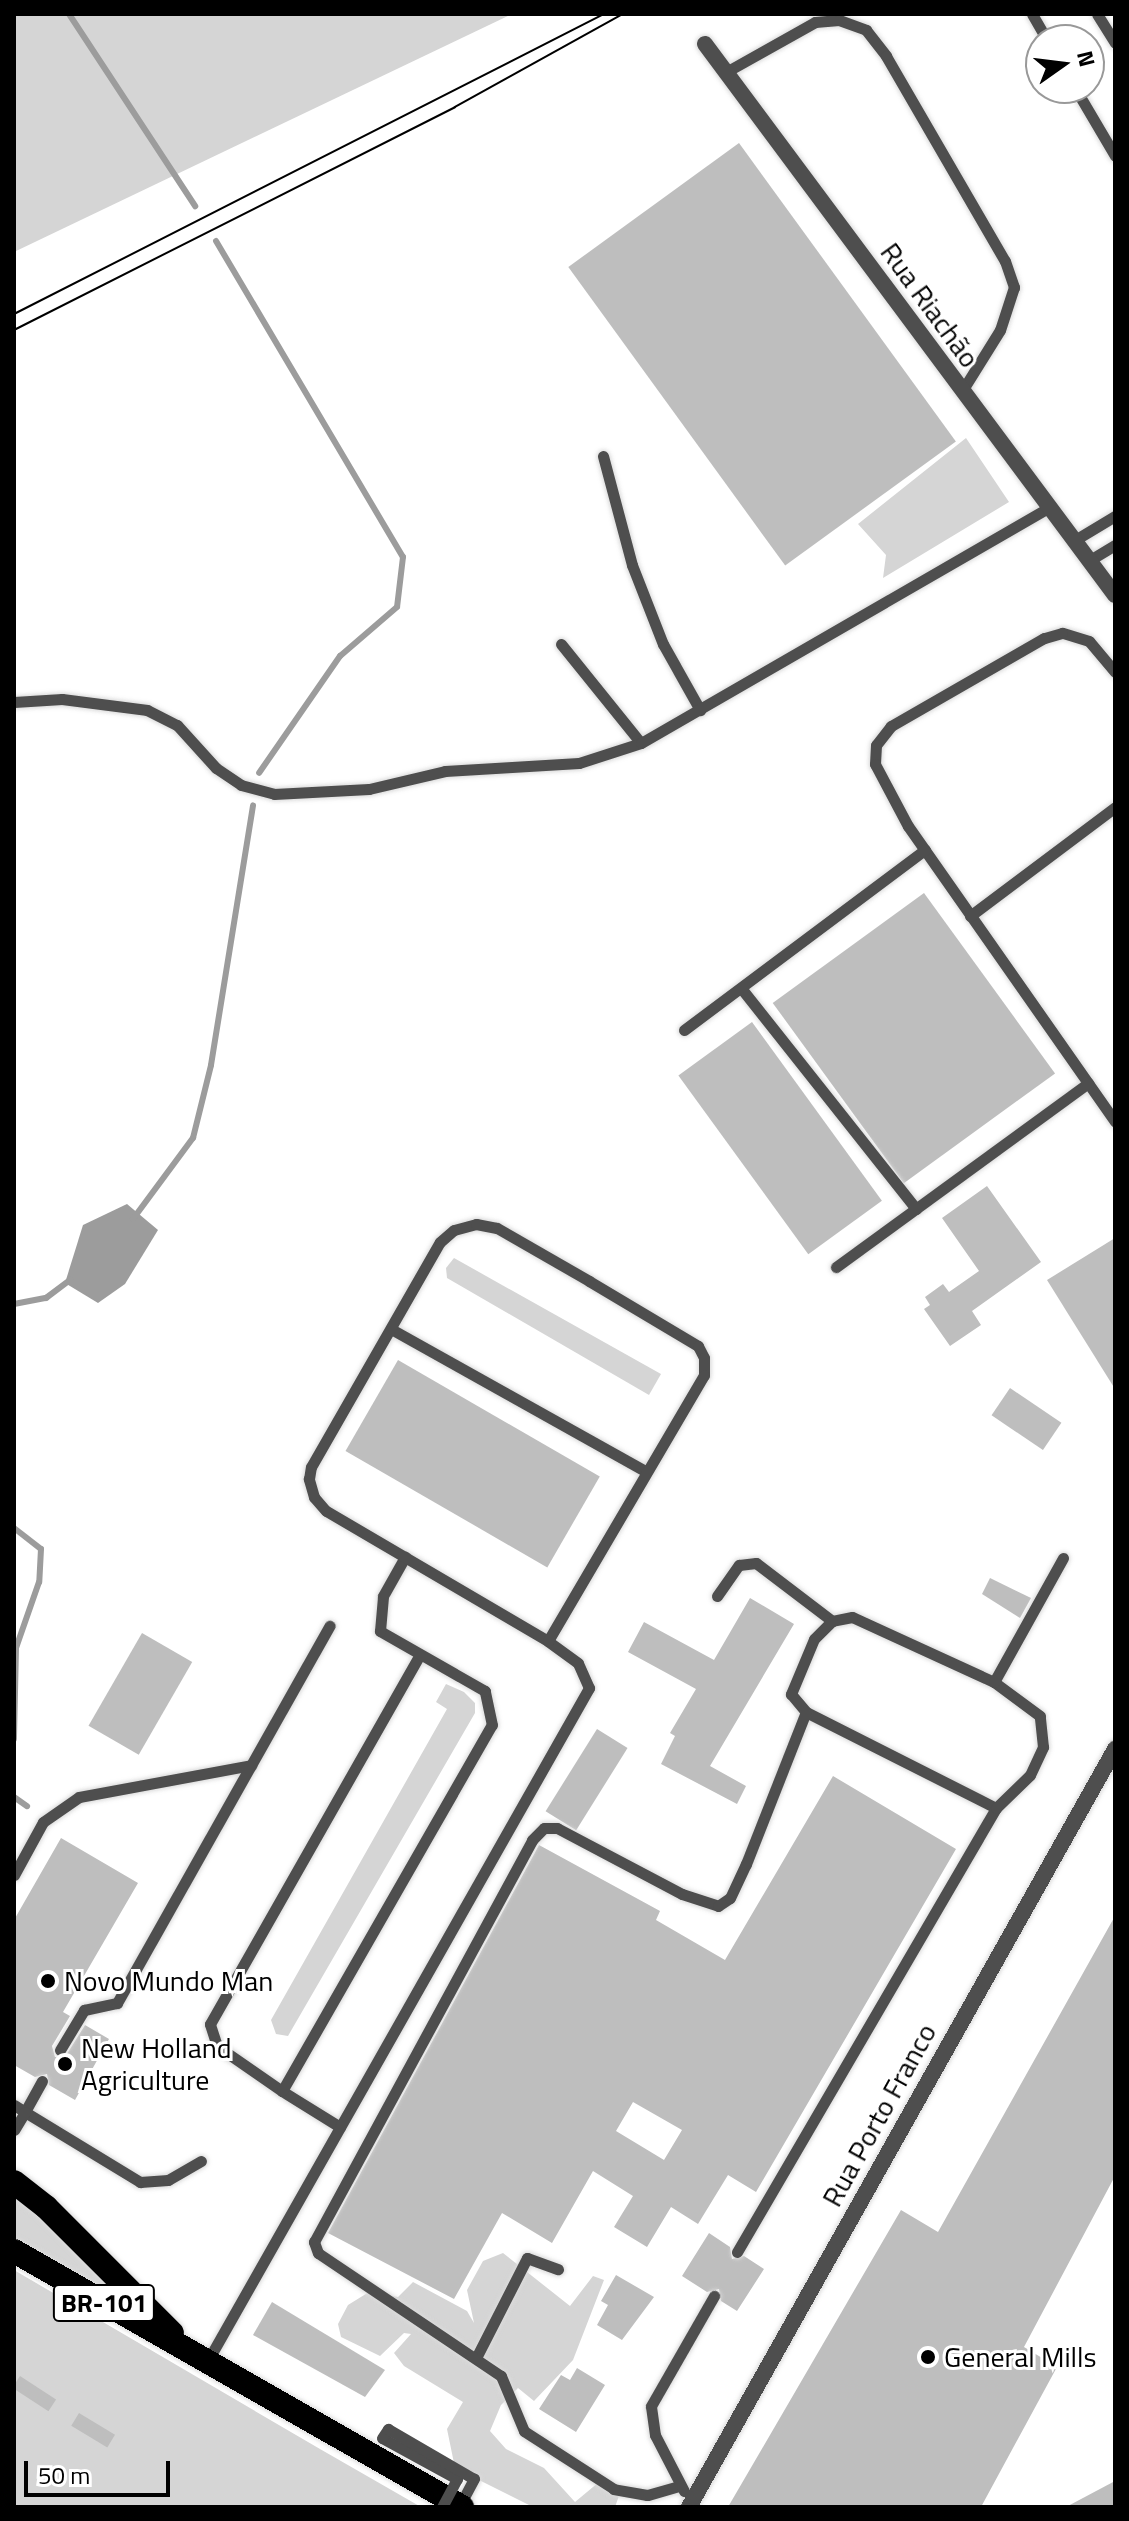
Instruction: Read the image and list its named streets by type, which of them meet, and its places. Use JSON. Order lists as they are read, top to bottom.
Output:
{
  "streets": {
    "highway": ["BR-101"],
    "street": ["Rua Riachão", "Rua Porto Franco"]
  },
  "places": ["Novo Mundo Man", "New Holland Agriculture", "General Mills"],
  "scale_bar": "50 m",
  "north": "right"
}
